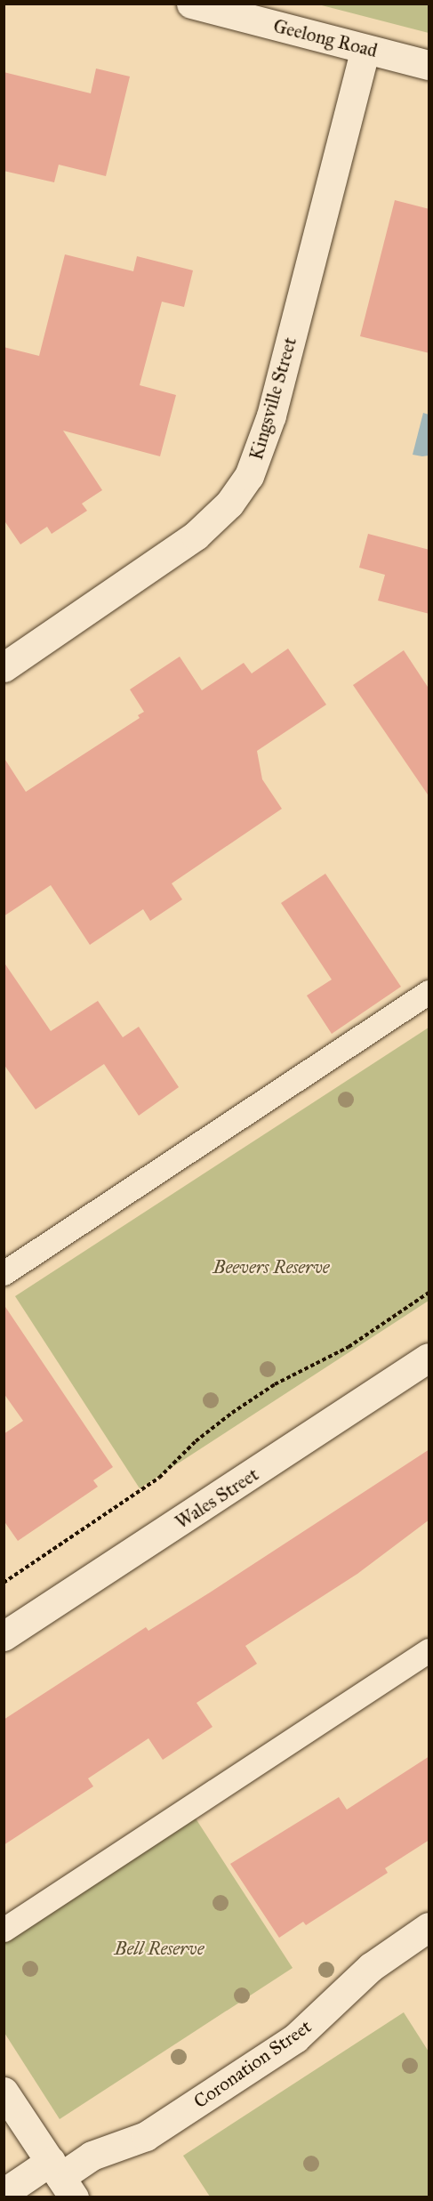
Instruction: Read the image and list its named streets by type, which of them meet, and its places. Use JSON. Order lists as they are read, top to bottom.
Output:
{
  "streets": {
    "street": [
      "Geelong Road",
      "Kingsville Street",
      "Wales Street",
      "Coronation Street"
    ]
  },
  "crossings": [
    ["Geelong Road", "Kingsville Street"]
  ],
  "parks": ["Beevers Reserve", "Bell Reserve"]
}
